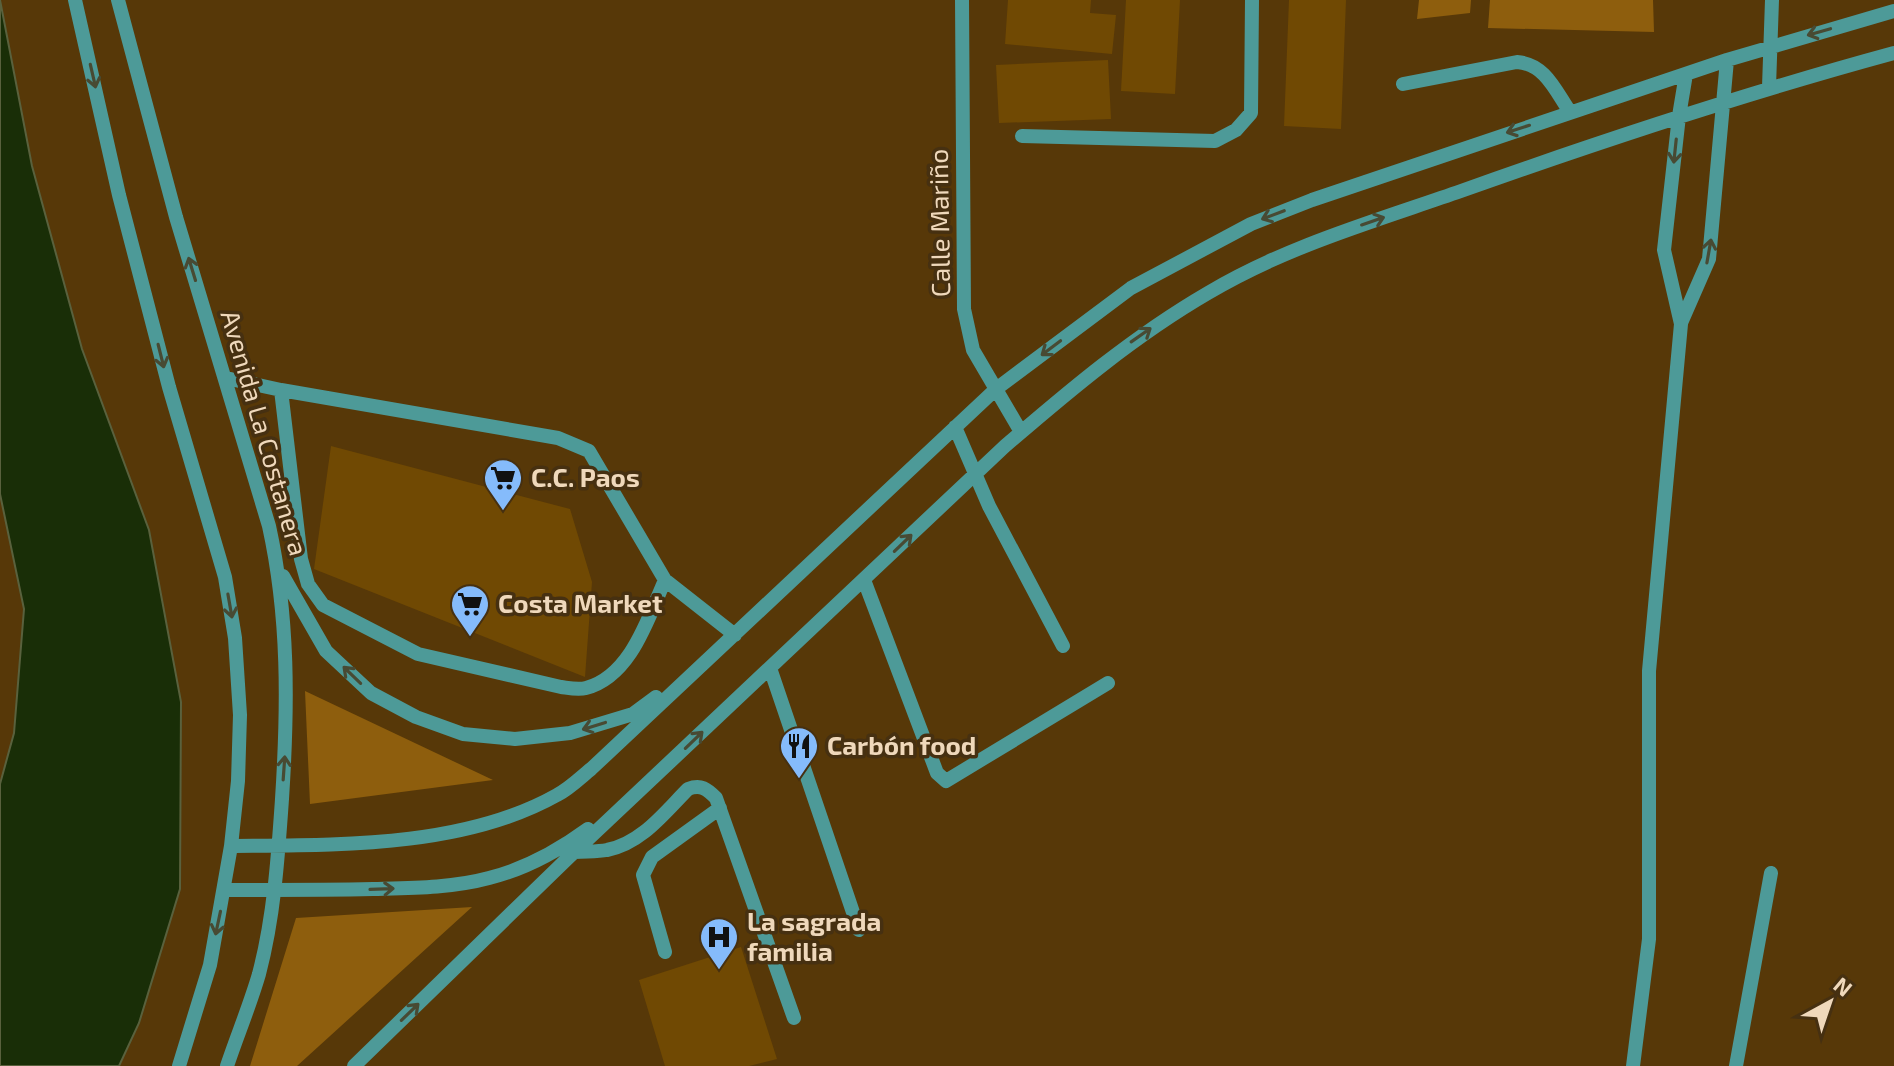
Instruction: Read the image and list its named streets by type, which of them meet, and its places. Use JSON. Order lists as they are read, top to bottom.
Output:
{
  "streets": {
    "street": ["Calle Mariño", "Avenida La Costanera"]
  },
  "places": {
    "supermarket": ["C.C. Paos", "Costa Market"],
    "restaurant": ["Carbón food"],
    "hospital": ["La sagrada familia"]
  },
  "north": "top right"
}
